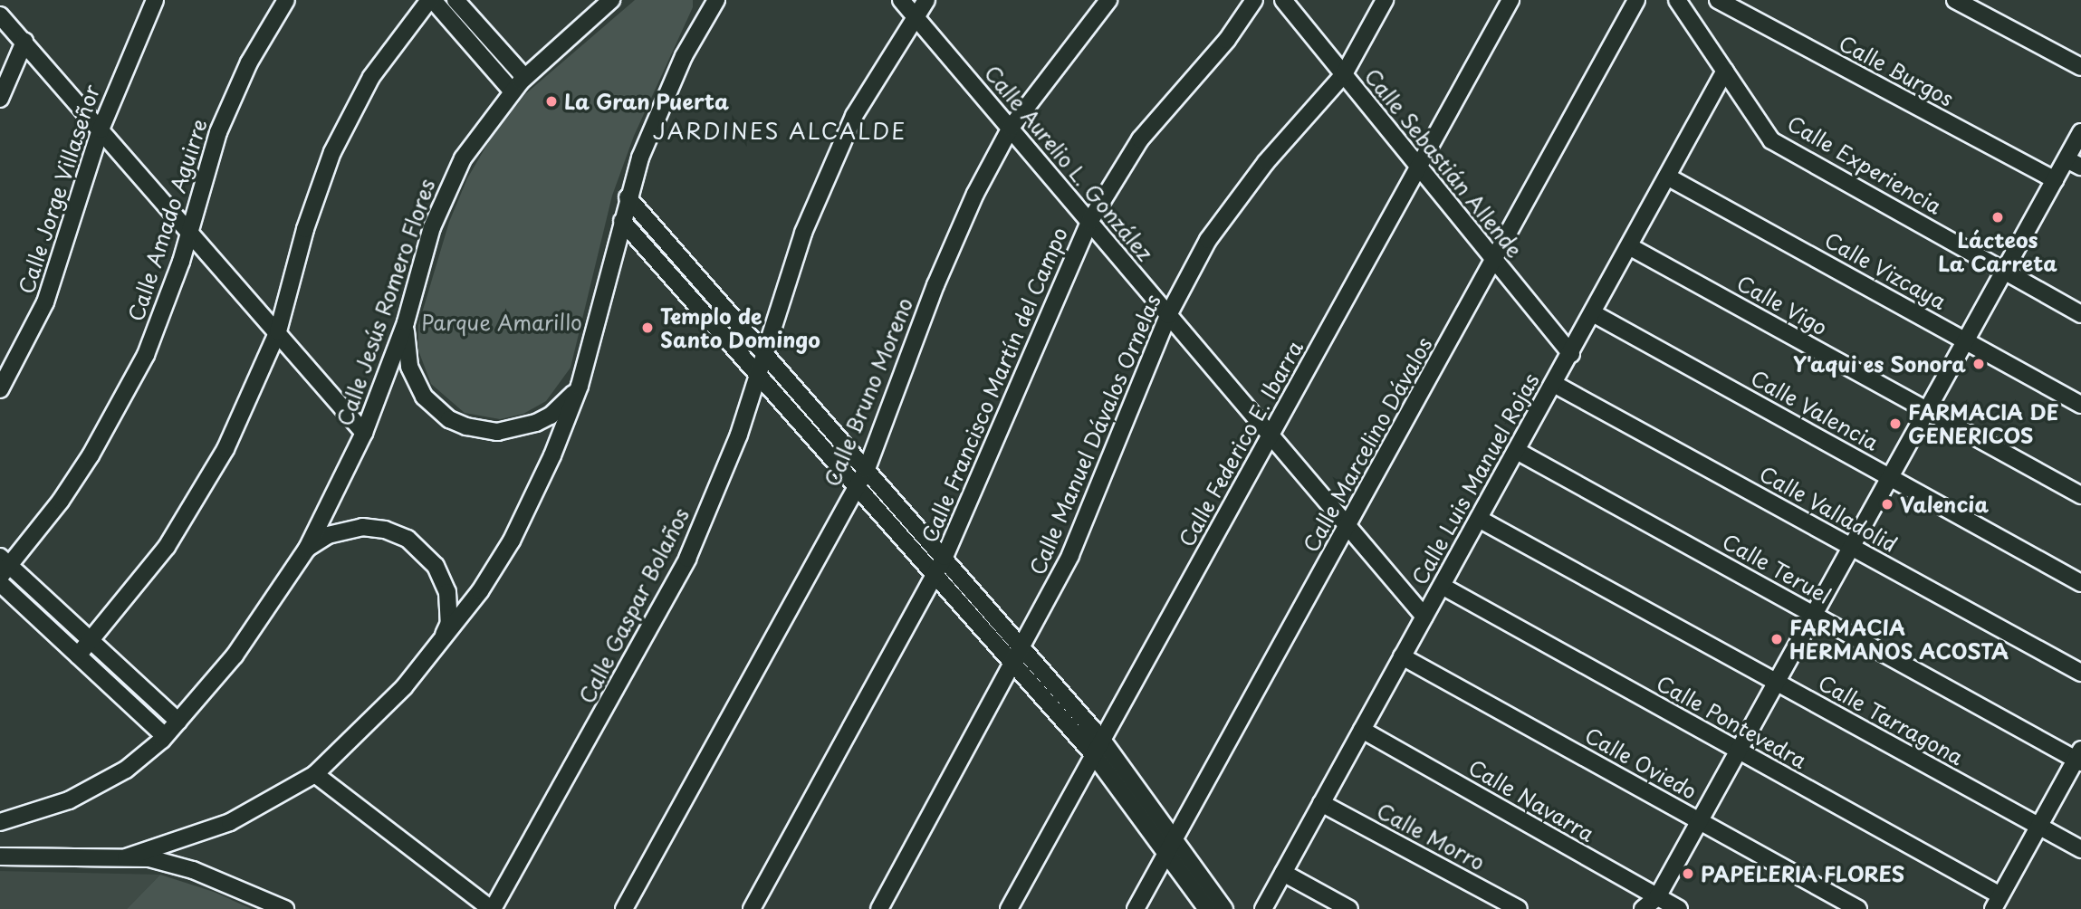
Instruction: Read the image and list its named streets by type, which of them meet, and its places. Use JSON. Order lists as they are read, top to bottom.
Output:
{
  "streets": {
    "street": [
      "Calle Burgos",
      "Calle Aurelio L. González",
      "Calle Sebastián Allende",
      "Calle Experiencia",
      "Calle Jorge Villaseñor",
      "Calle Amado Aguirre",
      "Calle Vizcaya",
      "Calle Jesús Romero Flores",
      "Calle Vigo",
      "Calle Francisco Martín del Campo",
      "Calle Bruno Moreno",
      "Calle Valencia",
      "Calle Manuel Dávalos Ornelas",
      "Calle Federico E. Ibarra",
      "Calle Marcelino Dávalos",
      "Calle Luis Manuel Rojas",
      "Calle Valladolid",
      "Calle Teruel",
      "Calle Gaspar Bolaños",
      "Calle Tarragona",
      "Calle Pontevedra",
      "Calle Oviedo",
      "Calle Navarra",
      "Calle Morro"
    ]
  },
  "crossings": [
    ["Calle Aurelio L. González", "Calle Francisco Martín del Campo"],
    ["Calle Aurelio L. González", "Calle Bruno Moreno"],
    ["Calle Aurelio L. González", "Calle Manuel Dávalos Ornelas"],
    ["Calle Aurelio L. González", "Calle Federico E. Ibarra"],
    ["Calle Aurelio L. González", "Calle Marcelino Dávalos"],
    ["Calle Aurelio L. González", "Calle Luis Manuel Rojas"],
    ["Calle Aurelio L. González", "Calle Gaspar Bolaños"],
    ["Calle Sebastián Allende", "Calle Manuel Dávalos Ornelas"],
    ["Calle Sebastián Allende", "Calle Federico E. Ibarra"],
    ["Calle Sebastián Allende", "Calle Marcelino Dávalos"],
    ["Calle Sebastián Allende", "Calle Luis Manuel Rojas"],
    ["Calle Experiencia", "Calle Luis Manuel Rojas"],
    ["Calle Vizcaya", "Calle Luis Manuel Rojas"],
    ["Calle Vigo", "Calle Luis Manuel Rojas"],
    ["Calle Valencia", "Calle Luis Manuel Rojas"],
    ["Calle Luis Manuel Rojas", "Calle Valladolid"],
    ["Calle Luis Manuel Rojas", "Calle Teruel"],
    ["Calle Luis Manuel Rojas", "Calle Tarragona"],
    ["Calle Luis Manuel Rojas", "Calle Pontevedra"],
    ["Calle Luis Manuel Rojas", "Calle Oviedo"],
    ["Calle Luis Manuel Rojas", "Calle Navarra"],
    ["Calle Luis Manuel Rojas", "Calle Morro"]
  ],
  "districts": ["JARDINES ALCALDE"],
  "parks": ["Parque Amarillo"],
  "places": [
    "La Gran Puerta",
    "Lácteos La Carreta",
    "Templo de Santo Domingo",
    "Y'aqui es Sonora",
    "FARMACIA DE GENERICOS",
    "Valencia",
    "FARMACIA HERMANOS ACOSTA",
    "PAPELERIA FLORES"
  ]
}
